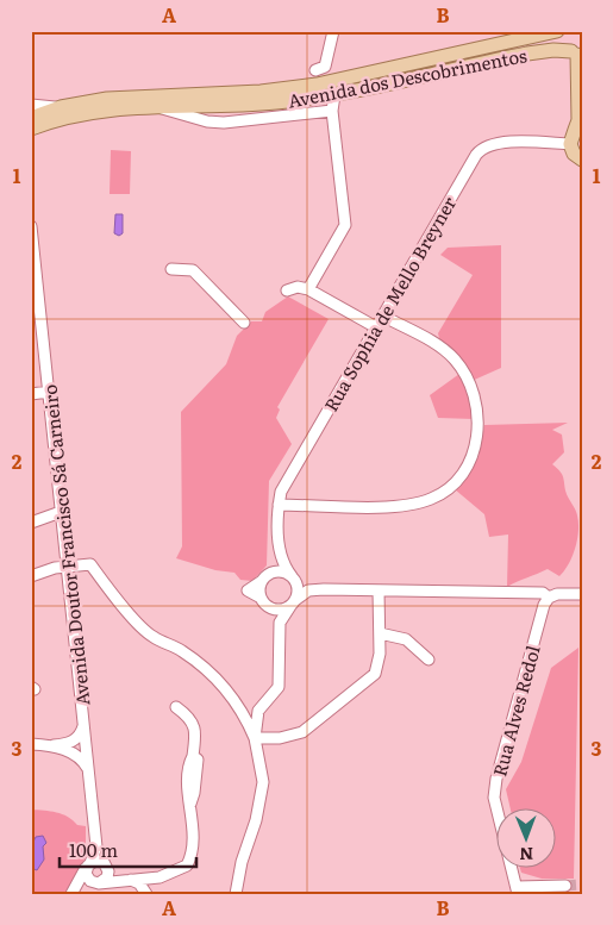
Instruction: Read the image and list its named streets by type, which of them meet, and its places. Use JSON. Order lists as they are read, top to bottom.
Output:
{
  "streets": {
    "main road": ["Avenida dos Descobrimentos"],
    "street": ["Rua Sophia de Mello Breyner", "Avenida Doutor Francisco Sá Carneiro", "Rua Alves Redol"]
  },
  "scale_bar": "100 m",
  "north": "bottom",
  "grid": {
    "columns": ["A", "B"],
    "rows": ["1", "2", "3"]
  }
}
